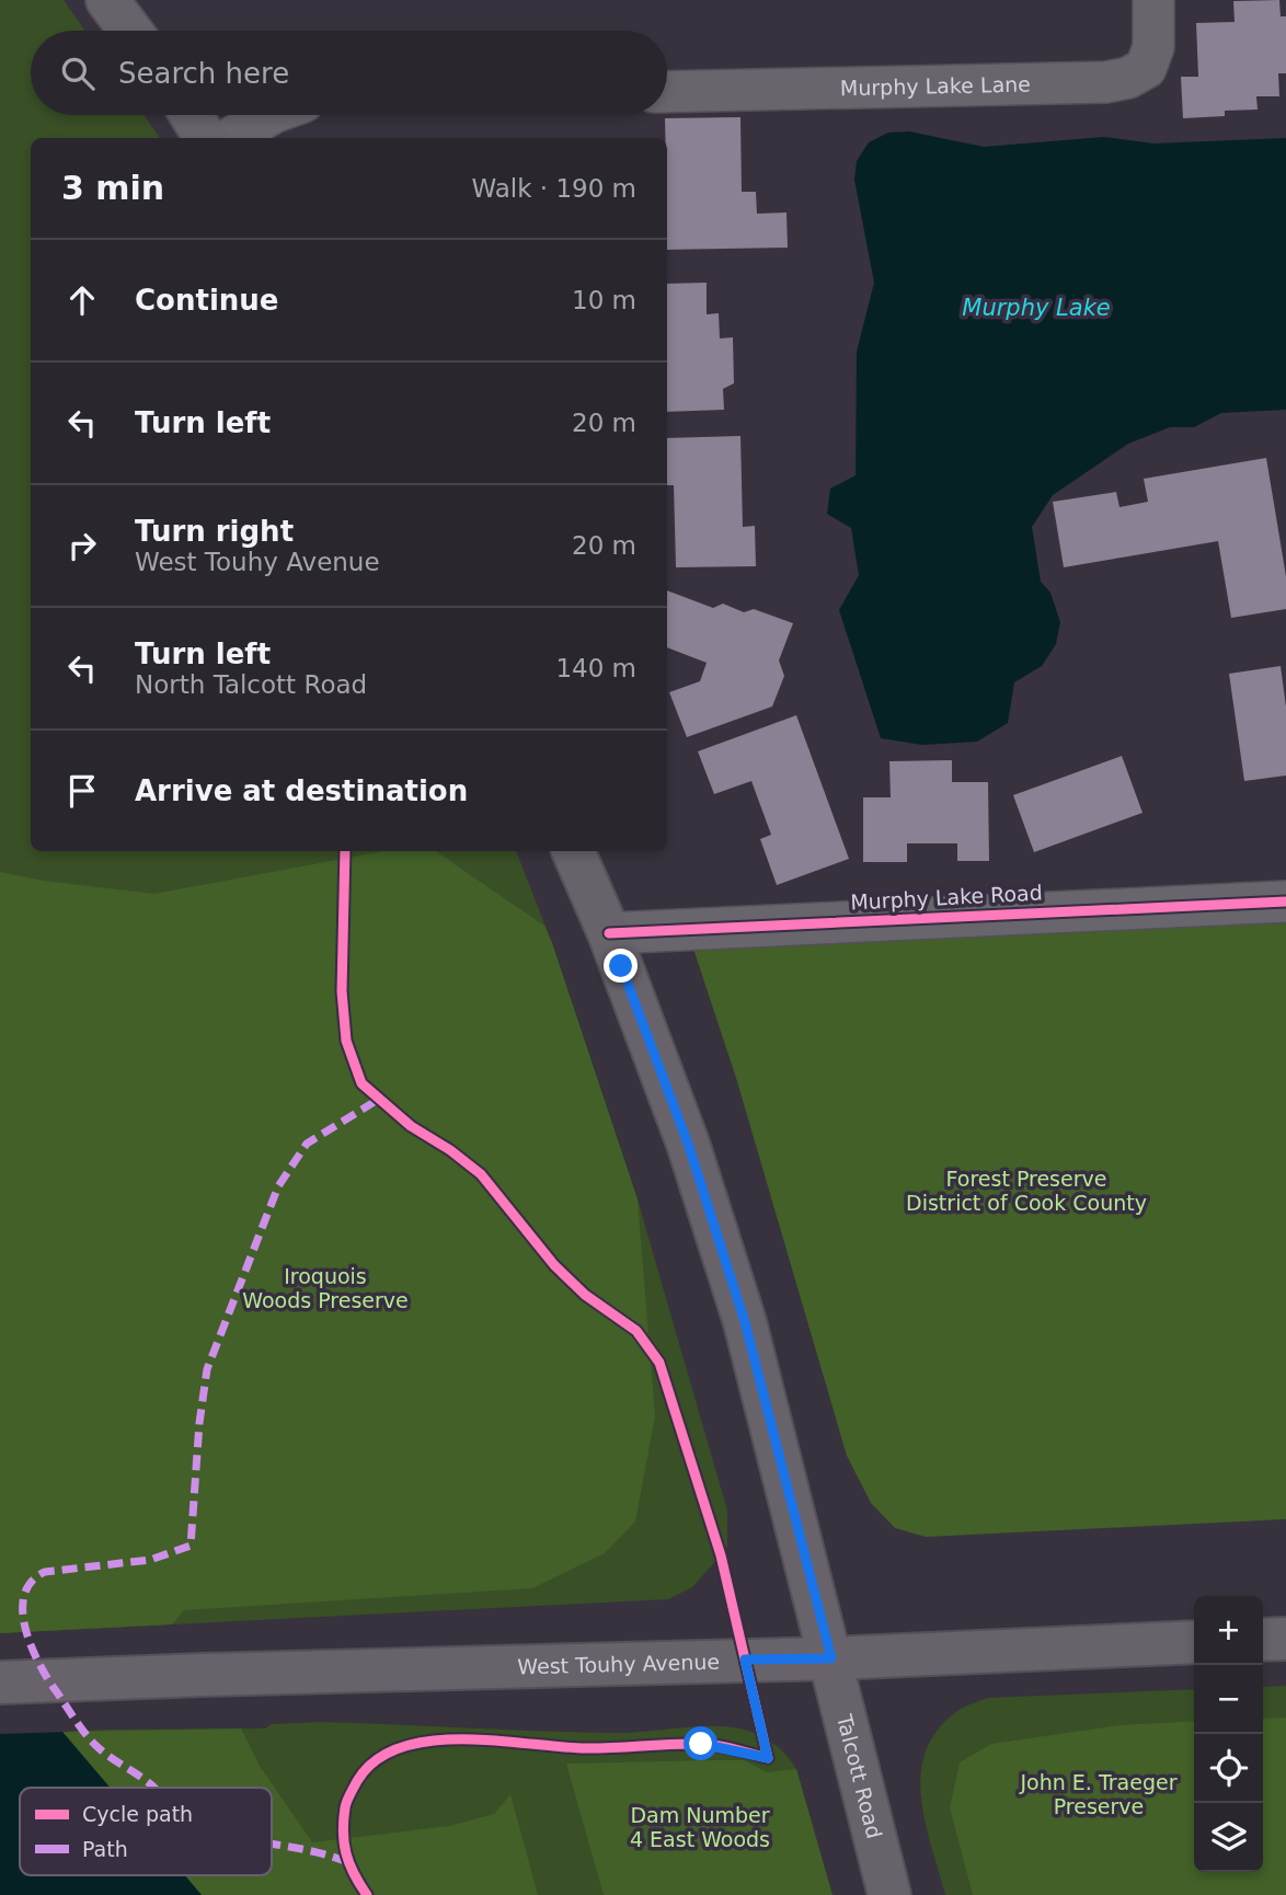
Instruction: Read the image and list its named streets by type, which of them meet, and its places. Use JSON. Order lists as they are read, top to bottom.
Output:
{
  "streets": {
    "main road": ["West Touhy Avenue", "Talcott Road"],
    "street": ["Murphy Lake Lane", "Murphy Lake Road"]
  },
  "crossings": [
    ["Murphy Lake Road", "Talcott Road"],
    ["West Touhy Avenue", "Talcott Road"]
  ],
  "water": ["Murphy Lake"],
  "parks": [
    "Forest Preserve District of Cook County",
    "Iroquois Woods Preserve",
    "John E. Traeger Preserve",
    "Dam Number 4 East Woods"
  ],
  "legend": ["Cycle path", "Path"],
  "page": {
    "search": "Search here",
    "heading": ["3 min", "Walk · 190 m"],
    "list": [
      ["Continue", "10 m"],
      ["Turn left", "20 m"],
      ["Turn right", "West Touhy Avenue", "20 m"],
      ["Turn left", "North Talcott Road", "140 m"],
      "Arrive at destination"
    ],
    "map_buttons": ["+", "−"]
  }
}
